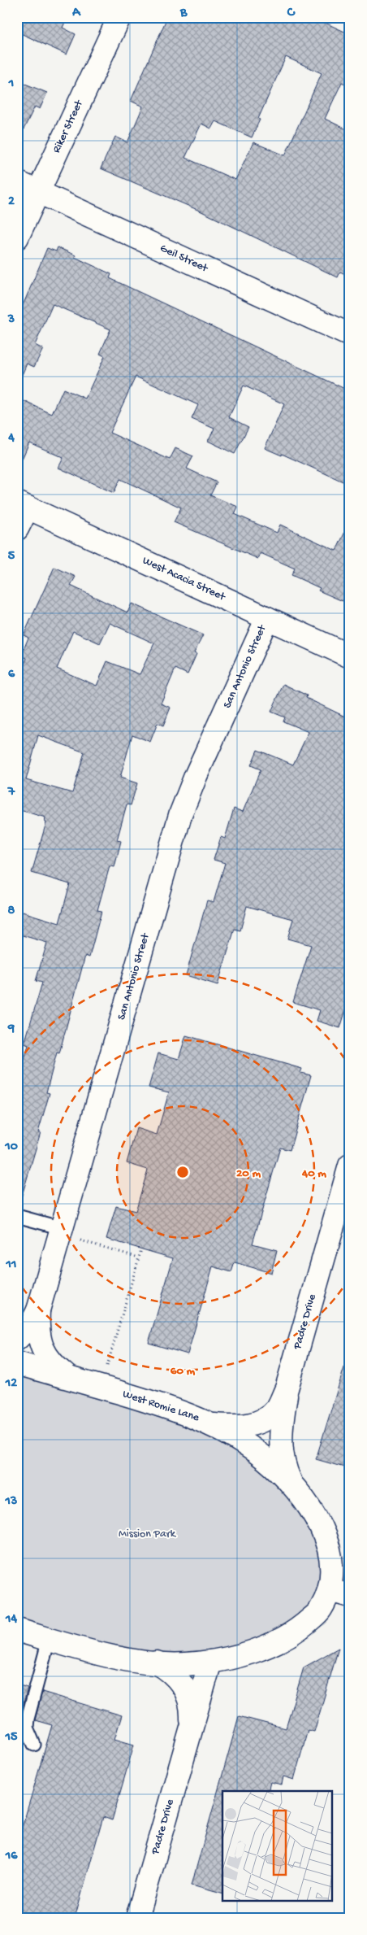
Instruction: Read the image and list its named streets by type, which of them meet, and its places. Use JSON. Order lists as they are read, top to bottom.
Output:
{
  "streets": {
    "street": [
      "Riker Street",
      "Geil Street",
      "West Acacia Street",
      "San Antonio Street",
      "Padre Drive",
      "West Romie Lane"
    ]
  },
  "crossings": [
    ["Riker Street", "Geil Street"],
    ["West Acacia Street", "San Antonio Street"],
    ["Padre Drive", "West Romie Lane"]
  ],
  "parks": ["Mission Park"],
  "grid": {
    "columns": ["A", "B", "C"],
    "rows": [
      "1",
      "2",
      "3",
      "4",
      "5",
      "6",
      "7",
      "8",
      "9",
      "10",
      "11",
      "12",
      "13",
      "14",
      "15",
      "16"
    ]
  },
  "rings": ["20 m", "40 m", "60 m"]
}
